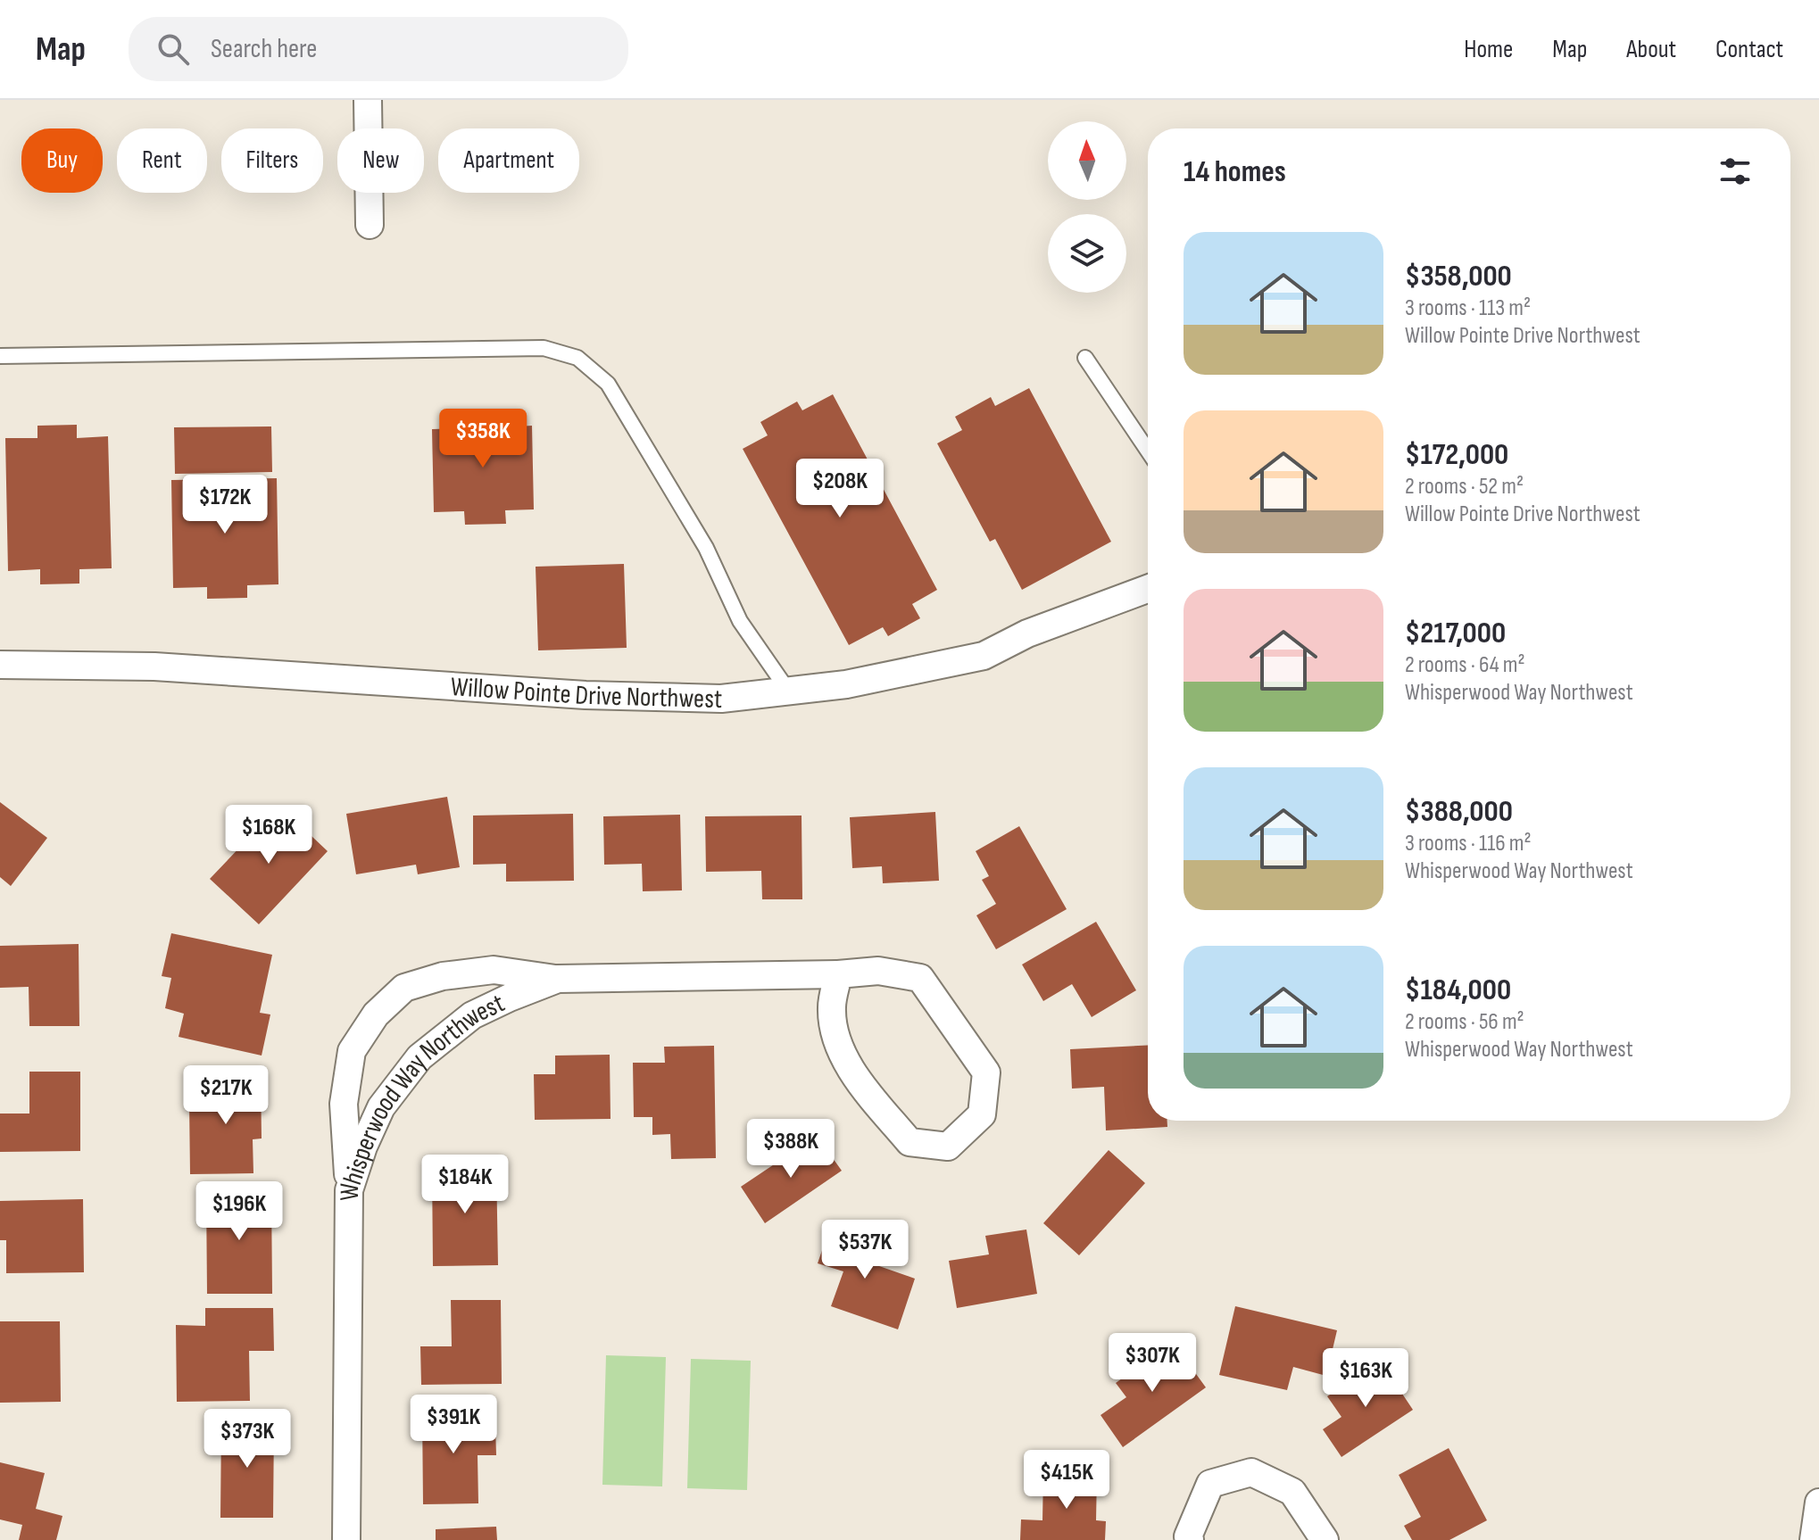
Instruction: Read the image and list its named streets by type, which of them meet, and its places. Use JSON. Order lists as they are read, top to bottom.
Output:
{
  "streets": {
    "street": ["Willow Pointe Drive Northwest", "Whisperwood Way Northwest"]
  },
  "north": "top",
  "page": {
    "header": "Map",
    "search": "Search here",
    "nav": [
      "Home",
      "Map",
      "About",
      "Contact"
    ],
    "chip": [
      "Buy",
      "Rent",
      "Filters",
      "New",
      "Apartment"
    ],
    "heading": "14 homes",
    "list": [
      {
        "name": "$358,000",
        "note": "3 rooms · 113 m² · Willow Pointe Drive Northwest"
      },
      {
        "name": "$172,000",
        "note": "2 rooms · 52 m² · Willow Pointe Drive Northwest"
      },
      {
        "name": "$217,000",
        "note": "2 rooms · 64 m² · Whisperwood Way Northwest"
      },
      {
        "name": "$388,000",
        "note": "3 rooms · 116 m² · Whisperwood Way Northwest"
      },
      {
        "name": "$184,000",
        "note": "2 rooms · 56 m² · Whisperwood Way Northwest"
      }
    ],
    "price": [
      "$358K",
      "$208K",
      "$172K",
      "$168K",
      "$217K",
      "$388K",
      "$184K",
      "$196K",
      "$537K",
      "$307K",
      "$163K",
      "$391K",
      "$373K",
      "$415K"
    ]
  }
}
